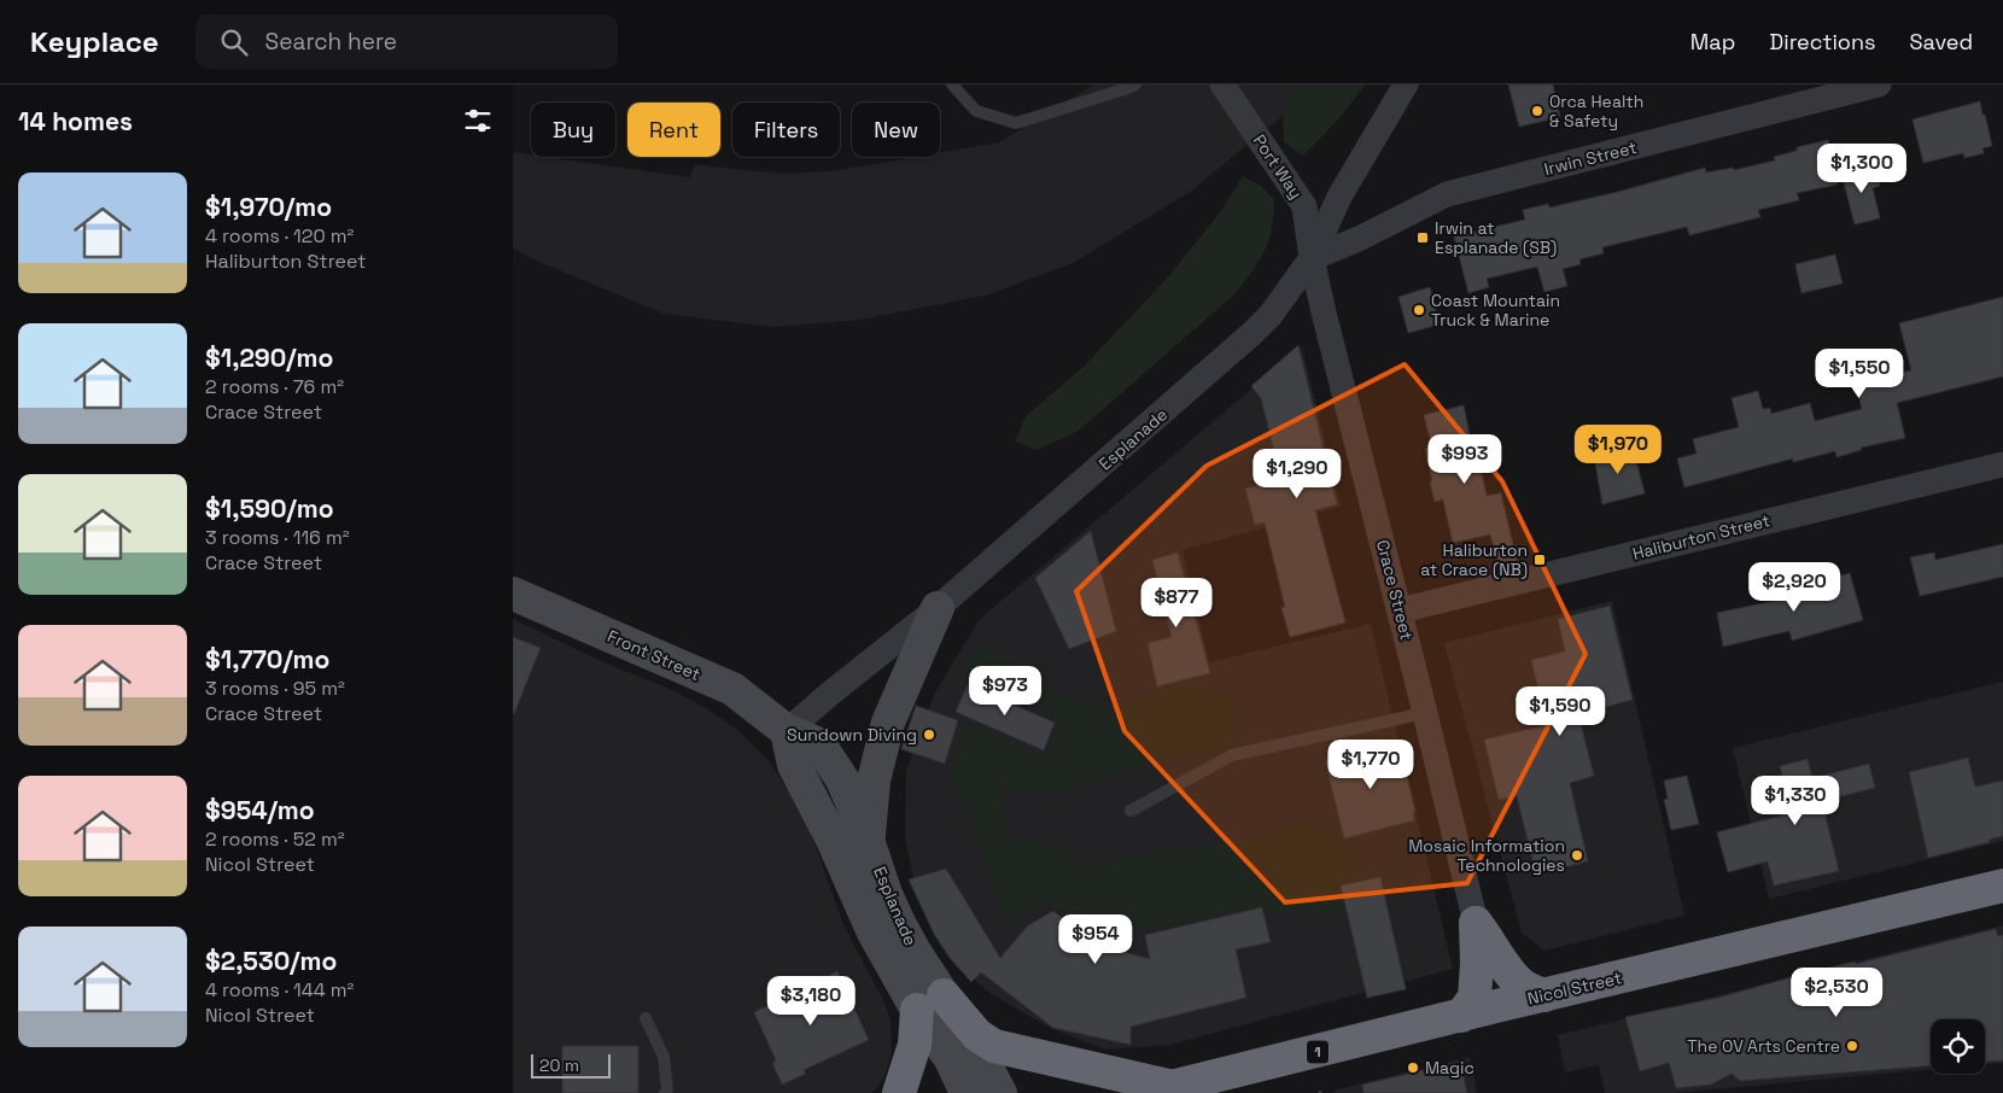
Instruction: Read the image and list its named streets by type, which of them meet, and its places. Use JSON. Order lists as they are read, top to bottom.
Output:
{
  "streets": {
    "highway": ["Nicol Street", "1"],
    "main road": ["Esplanade", "Front Street"],
    "street": [
      "Irwin Street",
      "Port Way",
      "Haliburton Street",
      "Crace Street"
    ]
  },
  "crossings": [
    ["Irwin Street", "Port Way"],
    ["Irwin Street", "Esplanade"],
    ["Irwin Street", "Crace Street"],
    ["Port Way", "Esplanade"],
    ["Port Way", "Crace Street"],
    ["Esplanade", "Crace Street"],
    ["Esplanade", "Front Street"],
    ["Haliburton Street", "Crace Street"]
  ],
  "places": {
    "other": [
      "Orca Health & Safety",
      "Coast Mountain Truck & Marine",
      "Sundown Diving",
      "Mosaic Information Technologies",
      "The OV Arts Centre",
      "Magic"
    ],
    "transit": ["Irwin at Esplanade (SB)", "Haliburton at Crace (NB)"]
  },
  "scale_bar": "20 m",
  "page": {
    "header": "Keyplace",
    "search": "Search here",
    "nav": ["Map", "Directions", "Saved"],
    "heading": "14 homes",
    "chip": [
      "Buy",
      "Rent",
      "Filters",
      "New"
    ],
    "price": [
      "$1,300",
      "$1,550",
      "$1,970",
      "$993",
      "$1,290",
      "$2,920",
      "$877",
      "$973",
      "$1,590",
      "$1,770",
      "$1,330",
      "$954",
      "$2,530",
      "$3,180"
    ],
    "list": [
      {
        "name": "$1,970/mo",
        "note": "4 rooms · 120 m² · Haliburton Street"
      },
      {
        "name": "$1,290/mo",
        "note": "2 rooms · 76 m² · Crace Street"
      },
      {
        "name": "$1,590/mo",
        "note": "3 rooms · 116 m² · Crace Street"
      },
      {
        "name": "$1,770/mo",
        "note": "3 rooms · 95 m² · Crace Street"
      },
      {
        "name": "$954/mo",
        "note": "2 rooms · 52 m² · Nicol Street"
      },
      {
        "name": "$2,530/mo",
        "note": "4 rooms · 144 m² · Nicol Street"
      }
    ],
    "scale": "20 m"
  }
}
